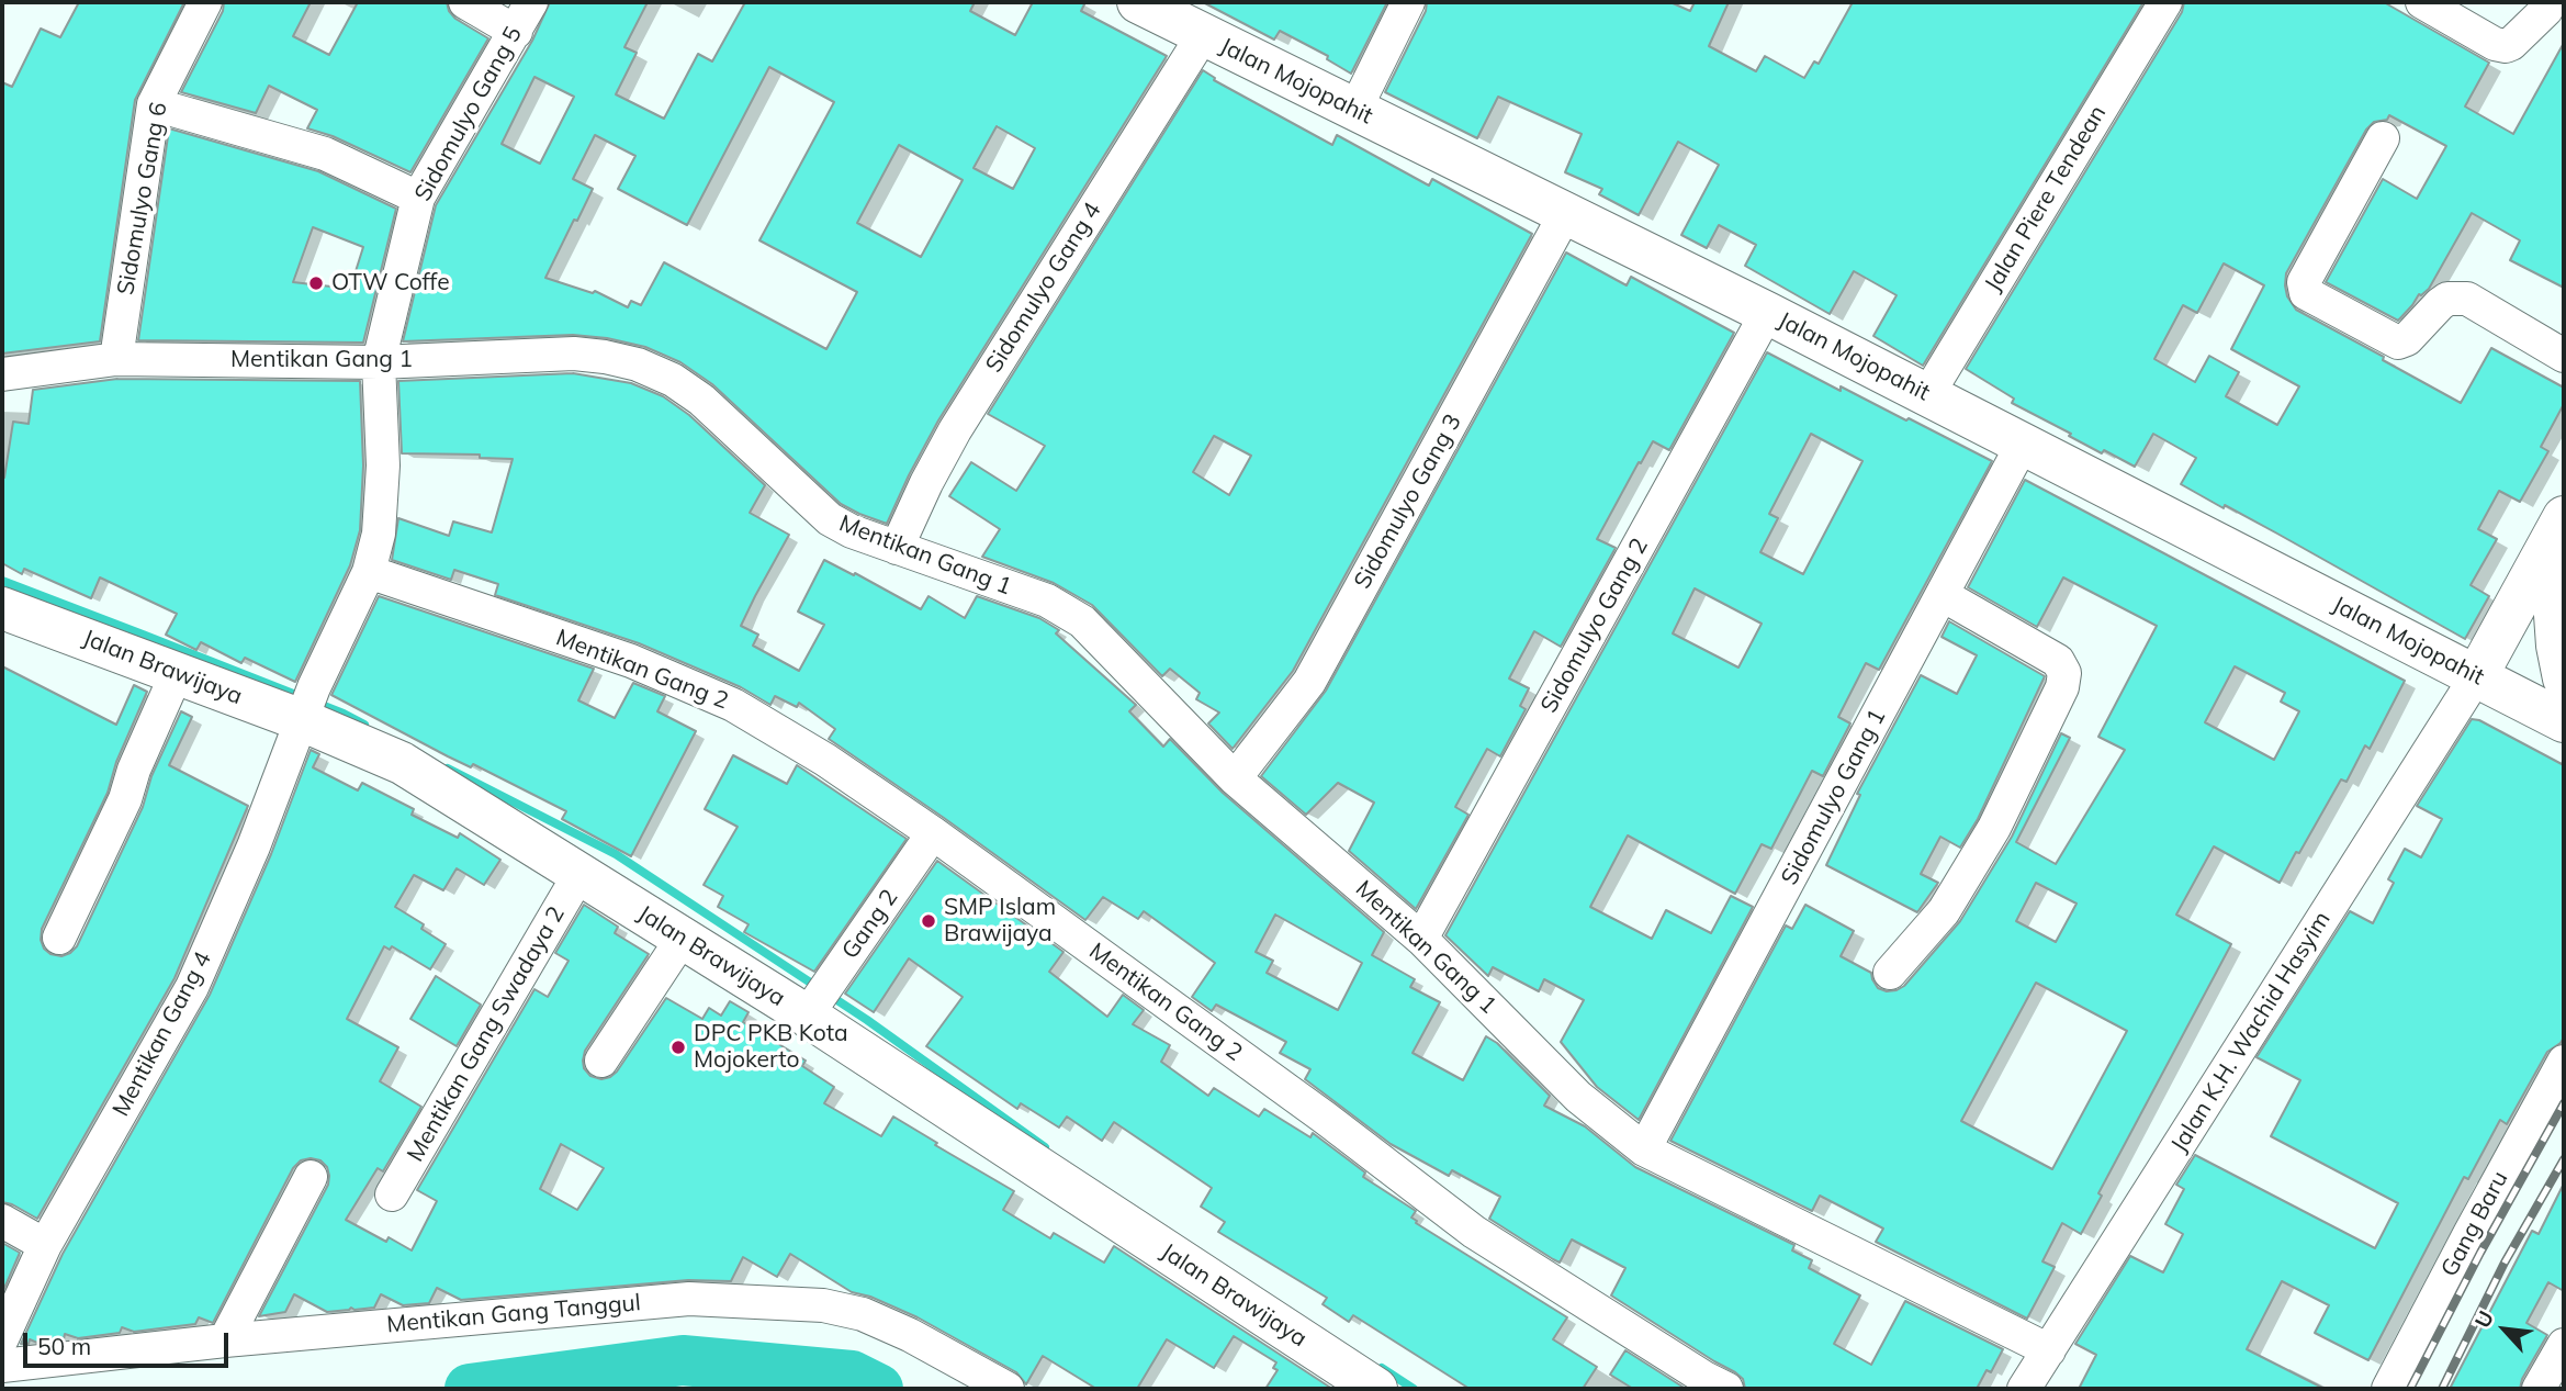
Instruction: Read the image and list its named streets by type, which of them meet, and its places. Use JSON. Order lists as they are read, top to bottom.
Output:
{
  "streets": {
    "main road": ["Jalan Mojopahit", "Jalan Brawijaya"],
    "street": [
      "Sidomulyo Gang 5",
      "Sidomulyo Gang 6",
      "Jalan Piere Tendean",
      "Sidomulyo Gang 4",
      "Mentikan Gang 1",
      "Sidomulyo Gang 3",
      "Sidomulyo Gang 2",
      "Mentikan Gang 2",
      "Sidomulyo Gang 1",
      "Gang 2",
      "Jalan K.H. Wachid Hasyim",
      "Mentikan Gang 4",
      "Mentikan Gang Swadaya 2",
      "Gang Baru",
      "Mentikan Gang Tanggul"
    ]
  },
  "crossings": [
    ["Jalan Mojopahit", "Jalan Piere Tendean"],
    ["Jalan Mojopahit", "Sidomulyo Gang 4"],
    ["Jalan Mojopahit", "Sidomulyo Gang 3"],
    ["Jalan Mojopahit", "Sidomulyo Gang 2"],
    ["Jalan Mojopahit", "Sidomulyo Gang 1"],
    ["Jalan Mojopahit", "Jalan K.H. Wachid Hasyim"],
    ["Sidomulyo Gang 5", "Mentikan Gang 1"],
    ["Sidomulyo Gang 5", "Mentikan Gang 2"],
    ["Sidomulyo Gang 5", "Mentikan Gang 4"],
    ["Sidomulyo Gang 6", "Mentikan Gang 1"],
    ["Sidomulyo Gang 4", "Mentikan Gang 1"],
    ["Mentikan Gang 1", "Sidomulyo Gang 3"],
    ["Mentikan Gang 1", "Sidomulyo Gang 2"],
    ["Mentikan Gang 1", "Sidomulyo Gang 1"],
    ["Mentikan Gang 1", "Jalan K.H. Wachid Hasyim"],
    ["Jalan Brawijaya", "Gang 2"],
    ["Jalan Brawijaya", "Mentikan Gang 4"],
    ["Jalan Brawijaya", "Mentikan Gang Swadaya 2"],
    ["Mentikan Gang 2", "Gang 2"],
    ["Mentikan Gang 2", "Mentikan Gang 4"]
  ],
  "places": ["OTW Coffe", "SMP Islam Brawijaya", "DPC PKB Kota Mojokerto"],
  "scale_bar": "50 m",
  "north": "top left"
}
